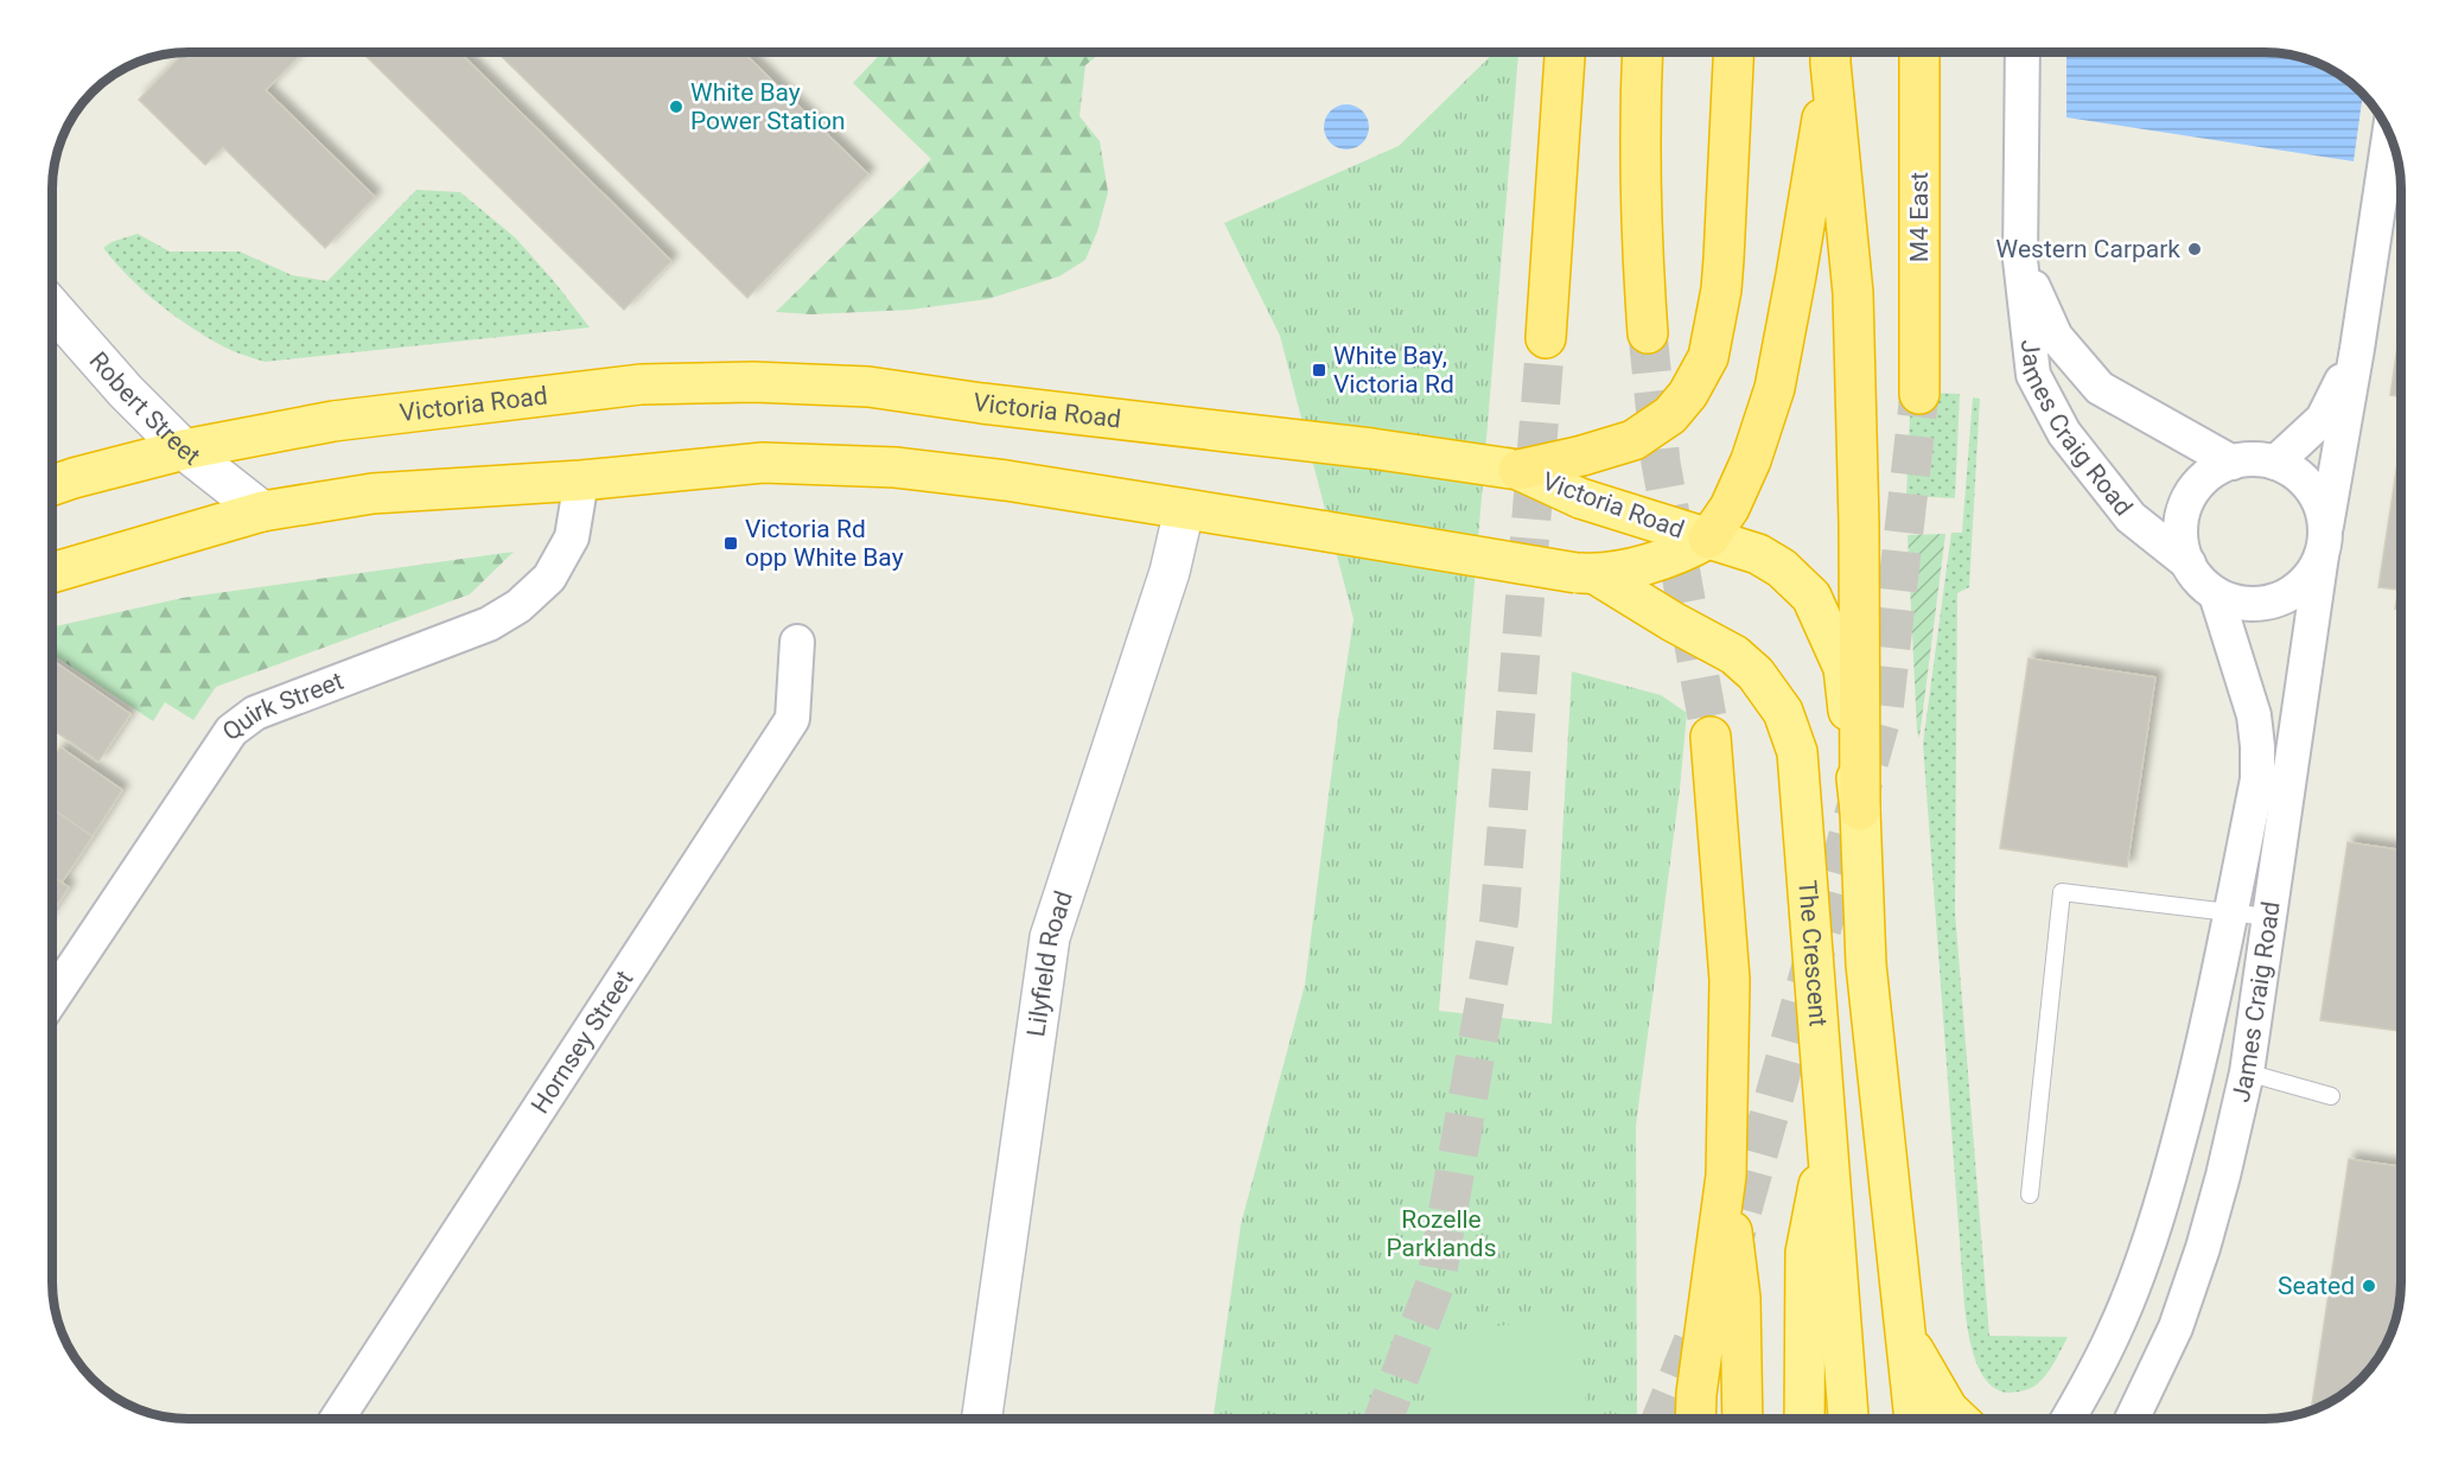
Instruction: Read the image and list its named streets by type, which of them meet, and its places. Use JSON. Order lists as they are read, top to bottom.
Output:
{
  "streets": {
    "highway": ["M4 East", "Victoria Road", "The Crescent"],
    "main road": ["Robert Street", "Lilyfield Road"],
    "street": ["James Craig Road", "Quirk Street", "Hornsey Street"]
  },
  "crossings": [
    ["Victoria Road", "Robert Street"],
    ["Victoria Road", "The Crescent"]
  ],
  "parks": ["Rozelle Parklands"],
  "places": {
    "other": ["White Bay Power Station", "Western Carpark", "Seated"],
    "transit": ["White Bay, Victoria Rd", "Victoria Rd opp White Bay"]
  }
}
